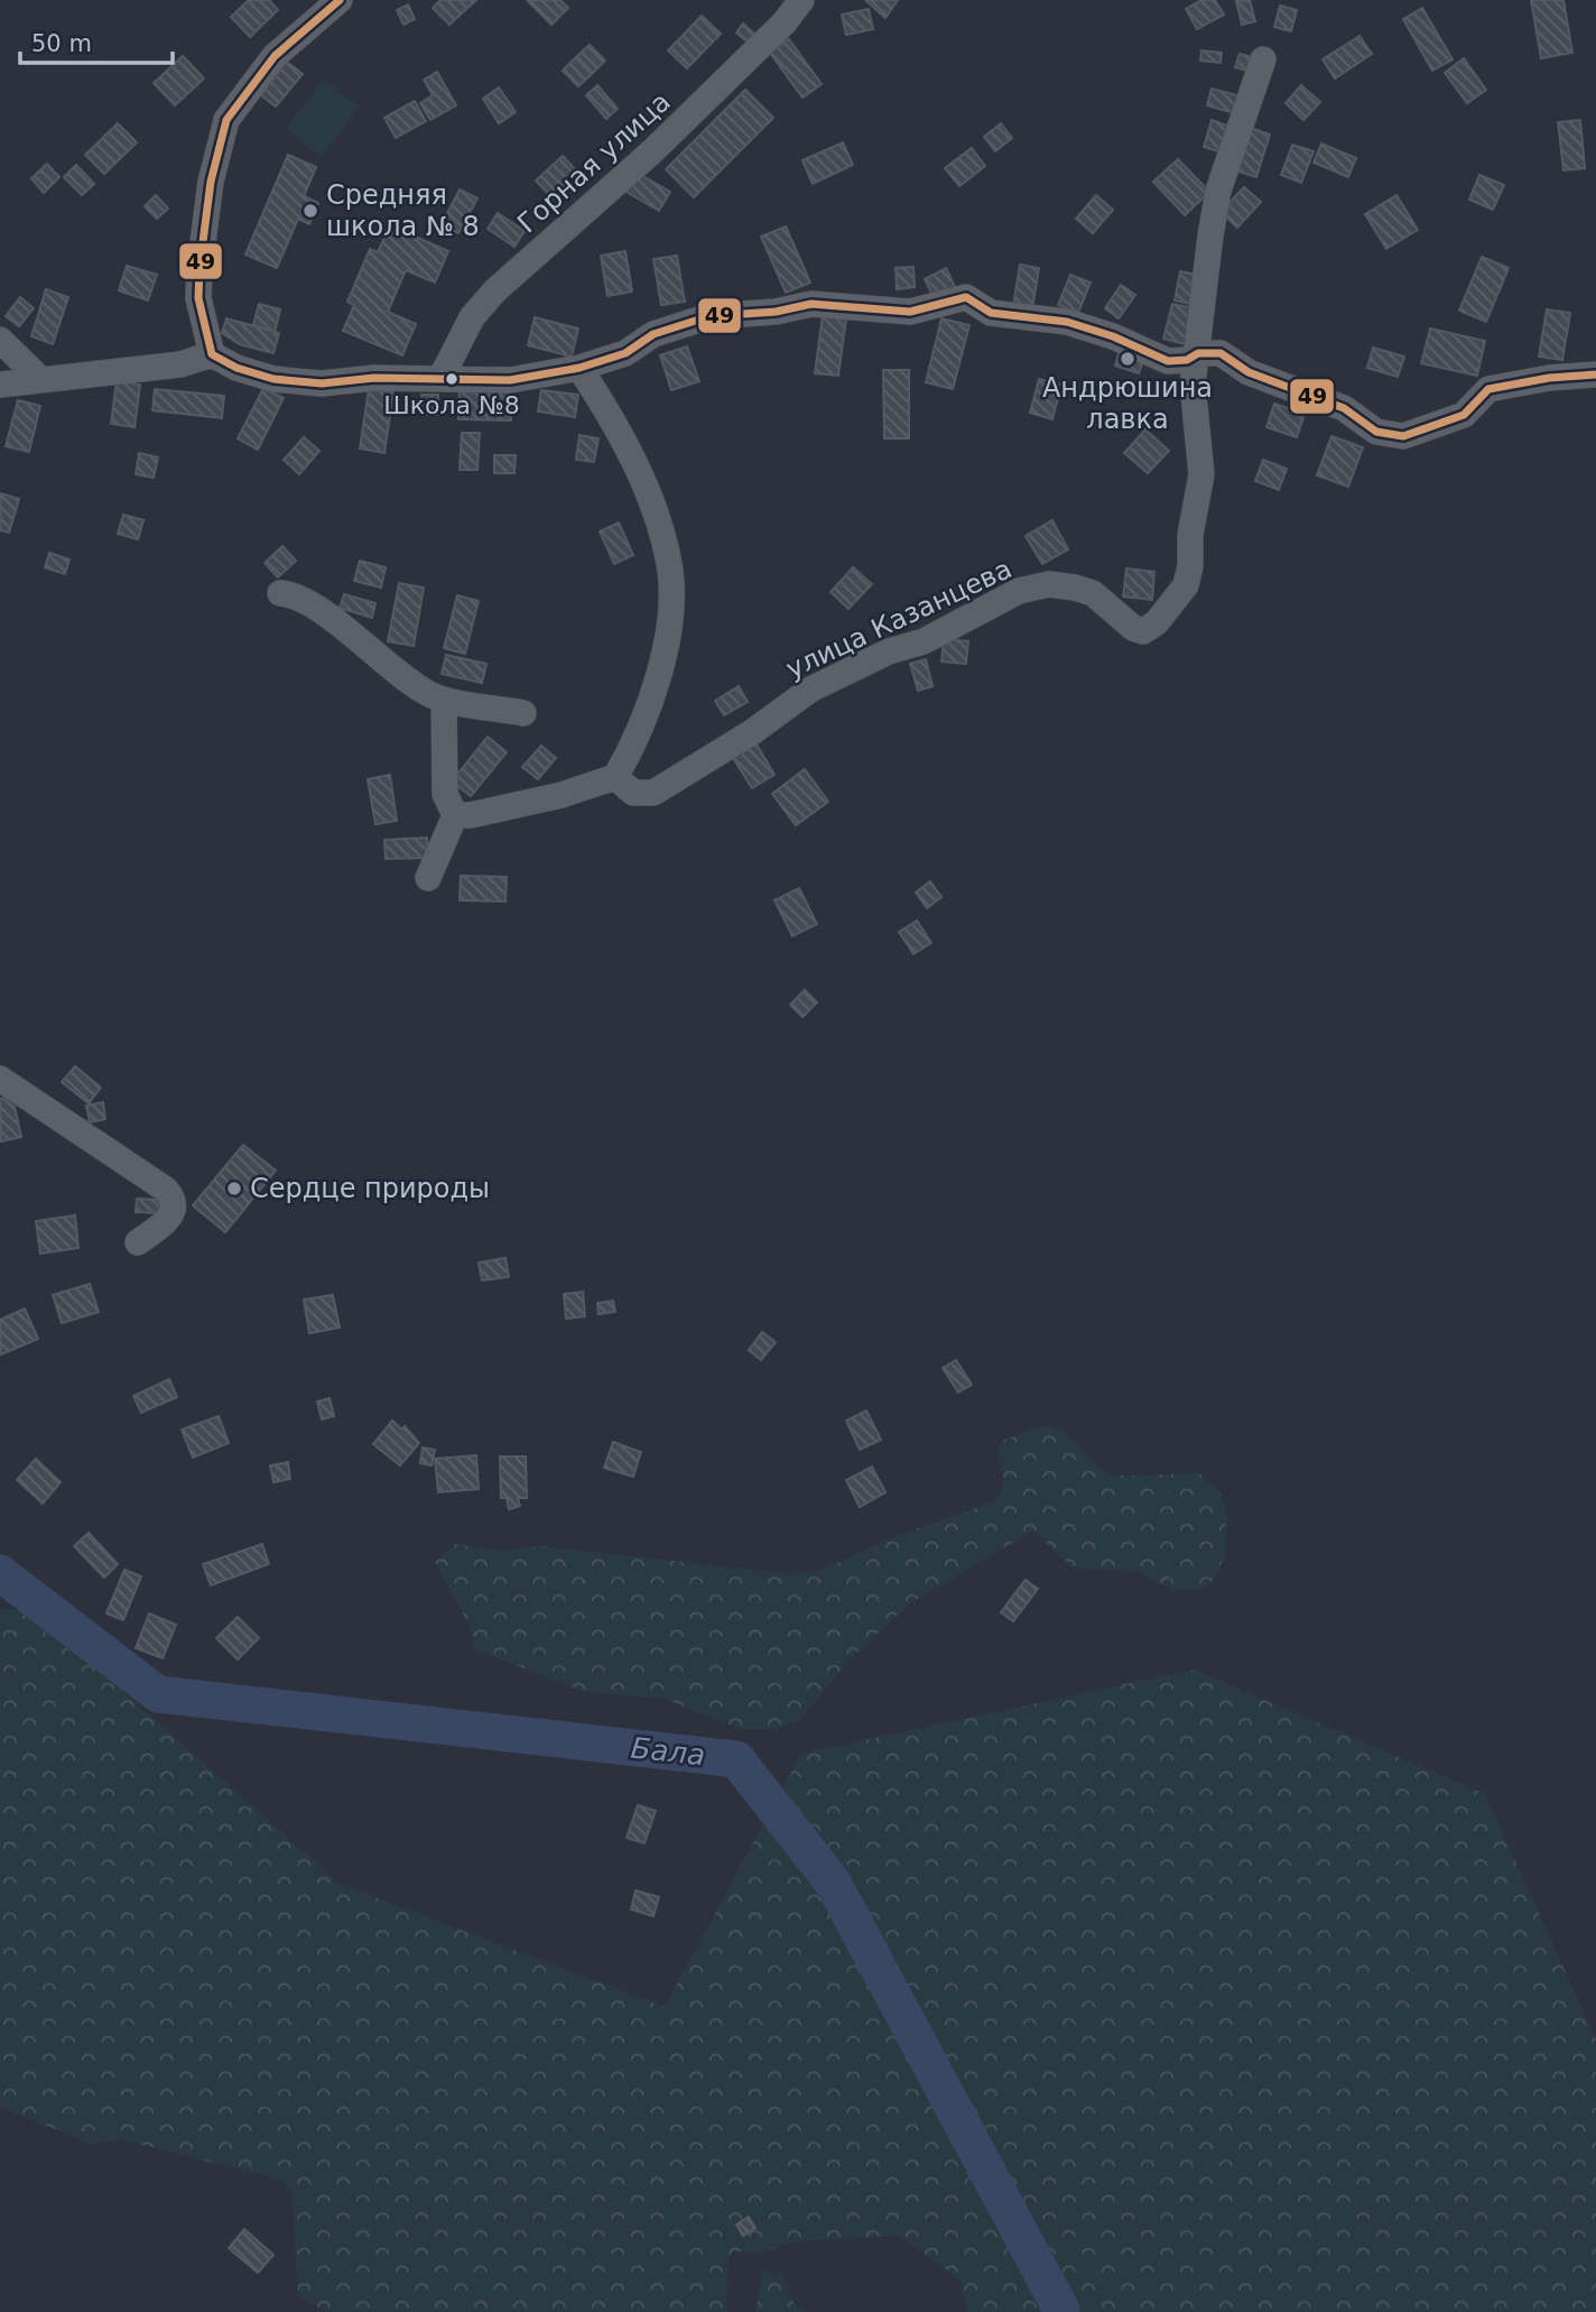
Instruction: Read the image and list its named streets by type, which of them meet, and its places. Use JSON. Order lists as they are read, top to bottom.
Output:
{
  "streets": {
    "street": ["Горная улица", "улица Казанцева"]
  },
  "water": ["Бала"],
  "places": [
    "Средняя школа № 8",
    "Андрюшина лавка",
    "Школа №8",
    "Сердце природы"
  ],
  "lines": ["transit line 49"],
  "scale_bar": "50 m"
}
